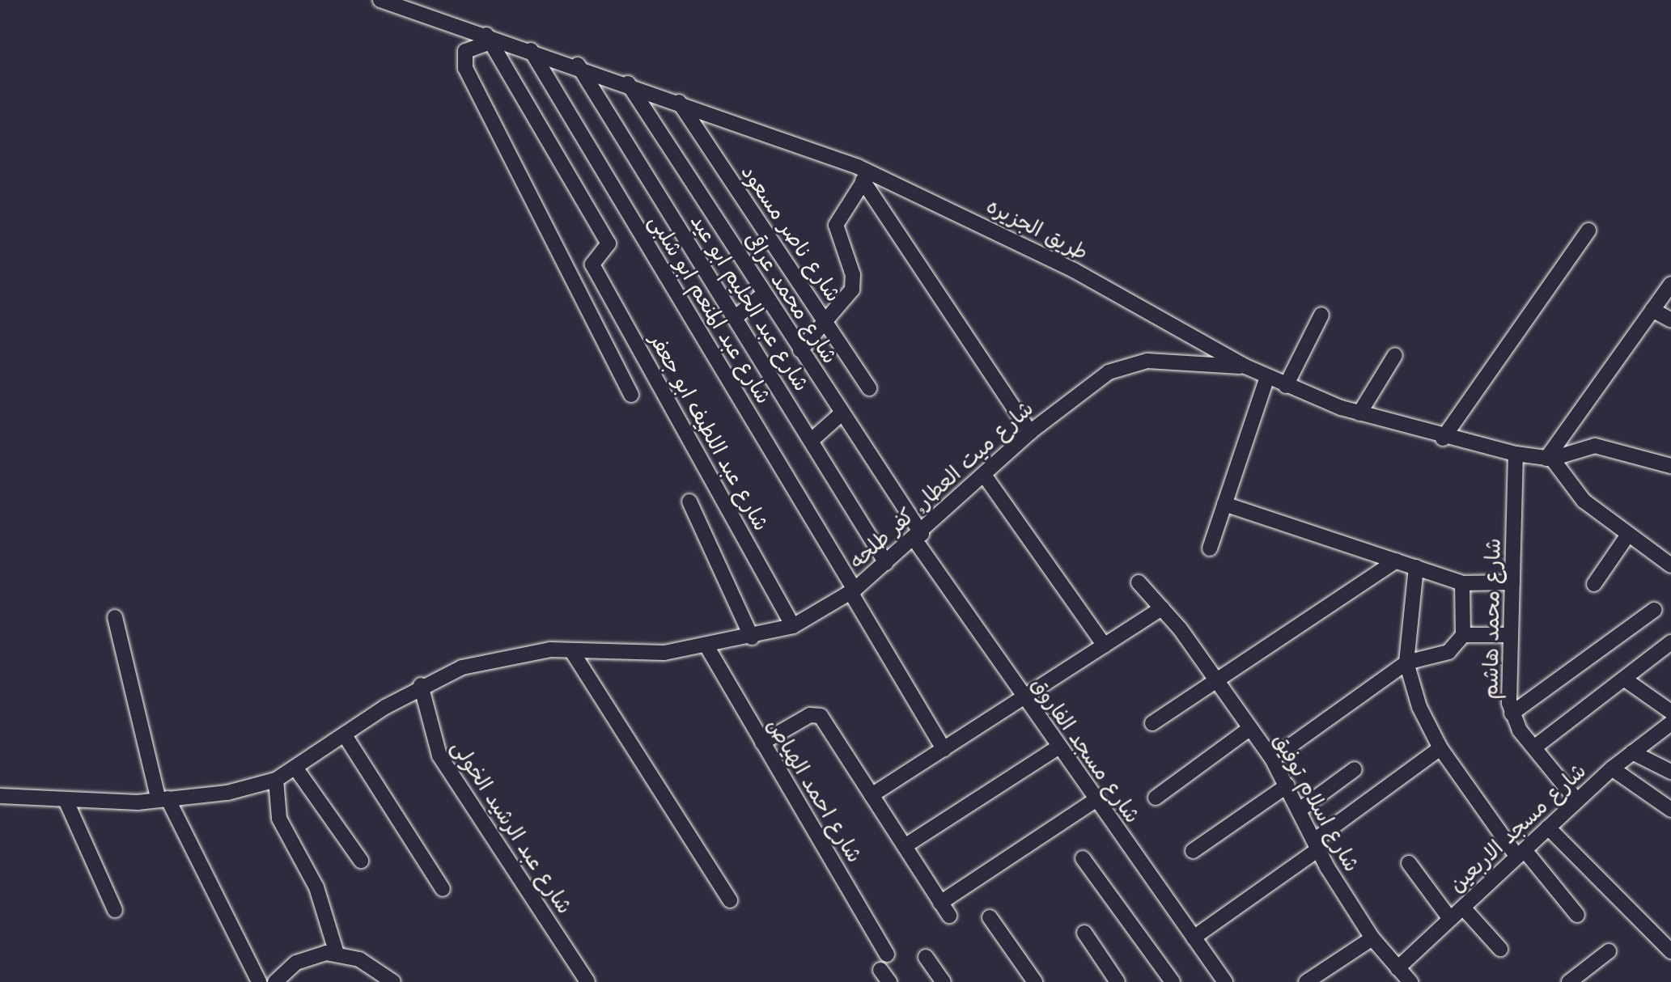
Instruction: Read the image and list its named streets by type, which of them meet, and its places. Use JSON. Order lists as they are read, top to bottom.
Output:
{
  "streets": {
    "street": [
      "طريق الجزيره",
      "شارع ناصر مسعود",
      "شارع محمد عراقى",
      "شارع عبد الحليم ابو عيد",
      "شارع عبد المنعم ابو شلبى",
      "شارع عبد اللطيف ابو جعفر",
      "شارع ميت العطار, كفر طلحه",
      "شارع محمد هاشم",
      "شارع مسجد الفاروق",
      "شارع احمد الهياص",
      "شارع اسلام توفيق",
      "شارع عبد الرشيد الخولى",
      "شارع مسجد الاربعين"
    ]
  },
  "crossings": [
    ["طريق الجزيره", "شارع ناصر مسعود"],
    ["طريق الجزيره", "شارع محمد عراقى"],
    ["طريق الجزيره", "شارع عبد الحليم ابو عيد"],
    ["طريق الجزيره", "شارع عبد المنعم ابو شلبى"],
    ["طريق الجزيره", "شارع عبد اللطيف ابو جعفر"],
    ["طريق الجزيره", "شارع ميت العطار, كفر طلحه"],
    ["طريق الجزيره", "شارع محمد هاشم"],
    ["شارع محمد عراقى", "شارع ميت العطار, كفر طلحه"],
    ["شارع محمد عراقى", "شارع مسجد الفاروق"],
    ["شارع عبد الحليم ابو عيد", "شارع ميت العطار, كفر طلحه"],
    ["شارع عبد المنعم ابو شلبى", "شارع ميت العطار, كفر طلحه"],
    ["شارع عبد اللطيف ابو جعفر", "شارع ميت العطار, كفر طلحه"],
    ["شارع ميت العطار, كفر طلحه", "شارع مسجد الفاروق"],
    ["شارع ميت العطار, كفر طلحه", "شارع احمد الهياص"],
    ["شارع ميت العطار, كفر طلحه", "شارع عبد الرشيد الخولى"],
    ["شارع محمد هاشم", "شارع مسجد الاربعين"],
    ["شارع اسلام توفيق", "شارع مسجد الاربعين"]
  ]
}
